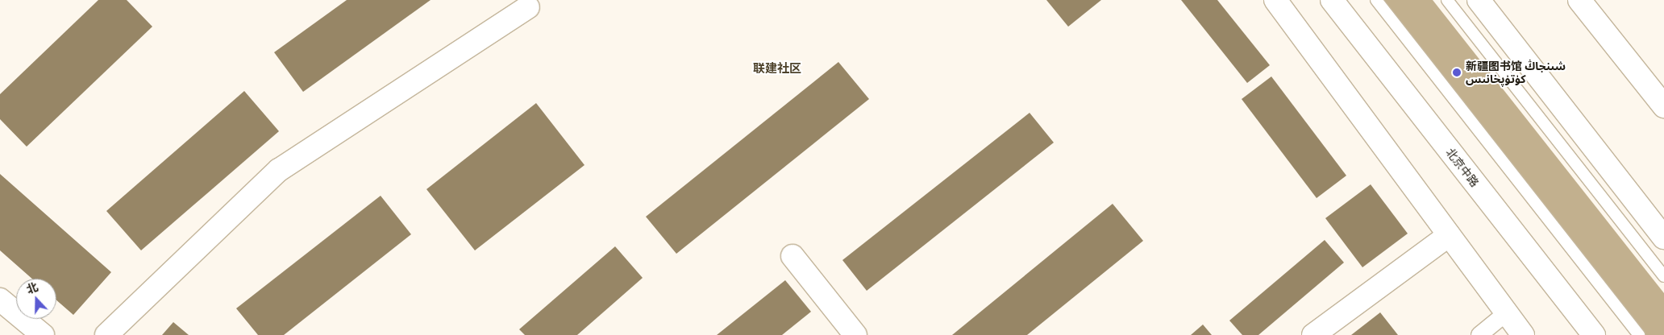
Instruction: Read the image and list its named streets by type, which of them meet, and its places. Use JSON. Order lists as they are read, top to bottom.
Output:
{
  "streets": {
    "street": ["北京中路"]
  },
  "districts": ["联建社区"],
  "places": ["新疆图书馆 شىنجاڭ كۈتۈپخانىس"],
  "north": "top"
}
